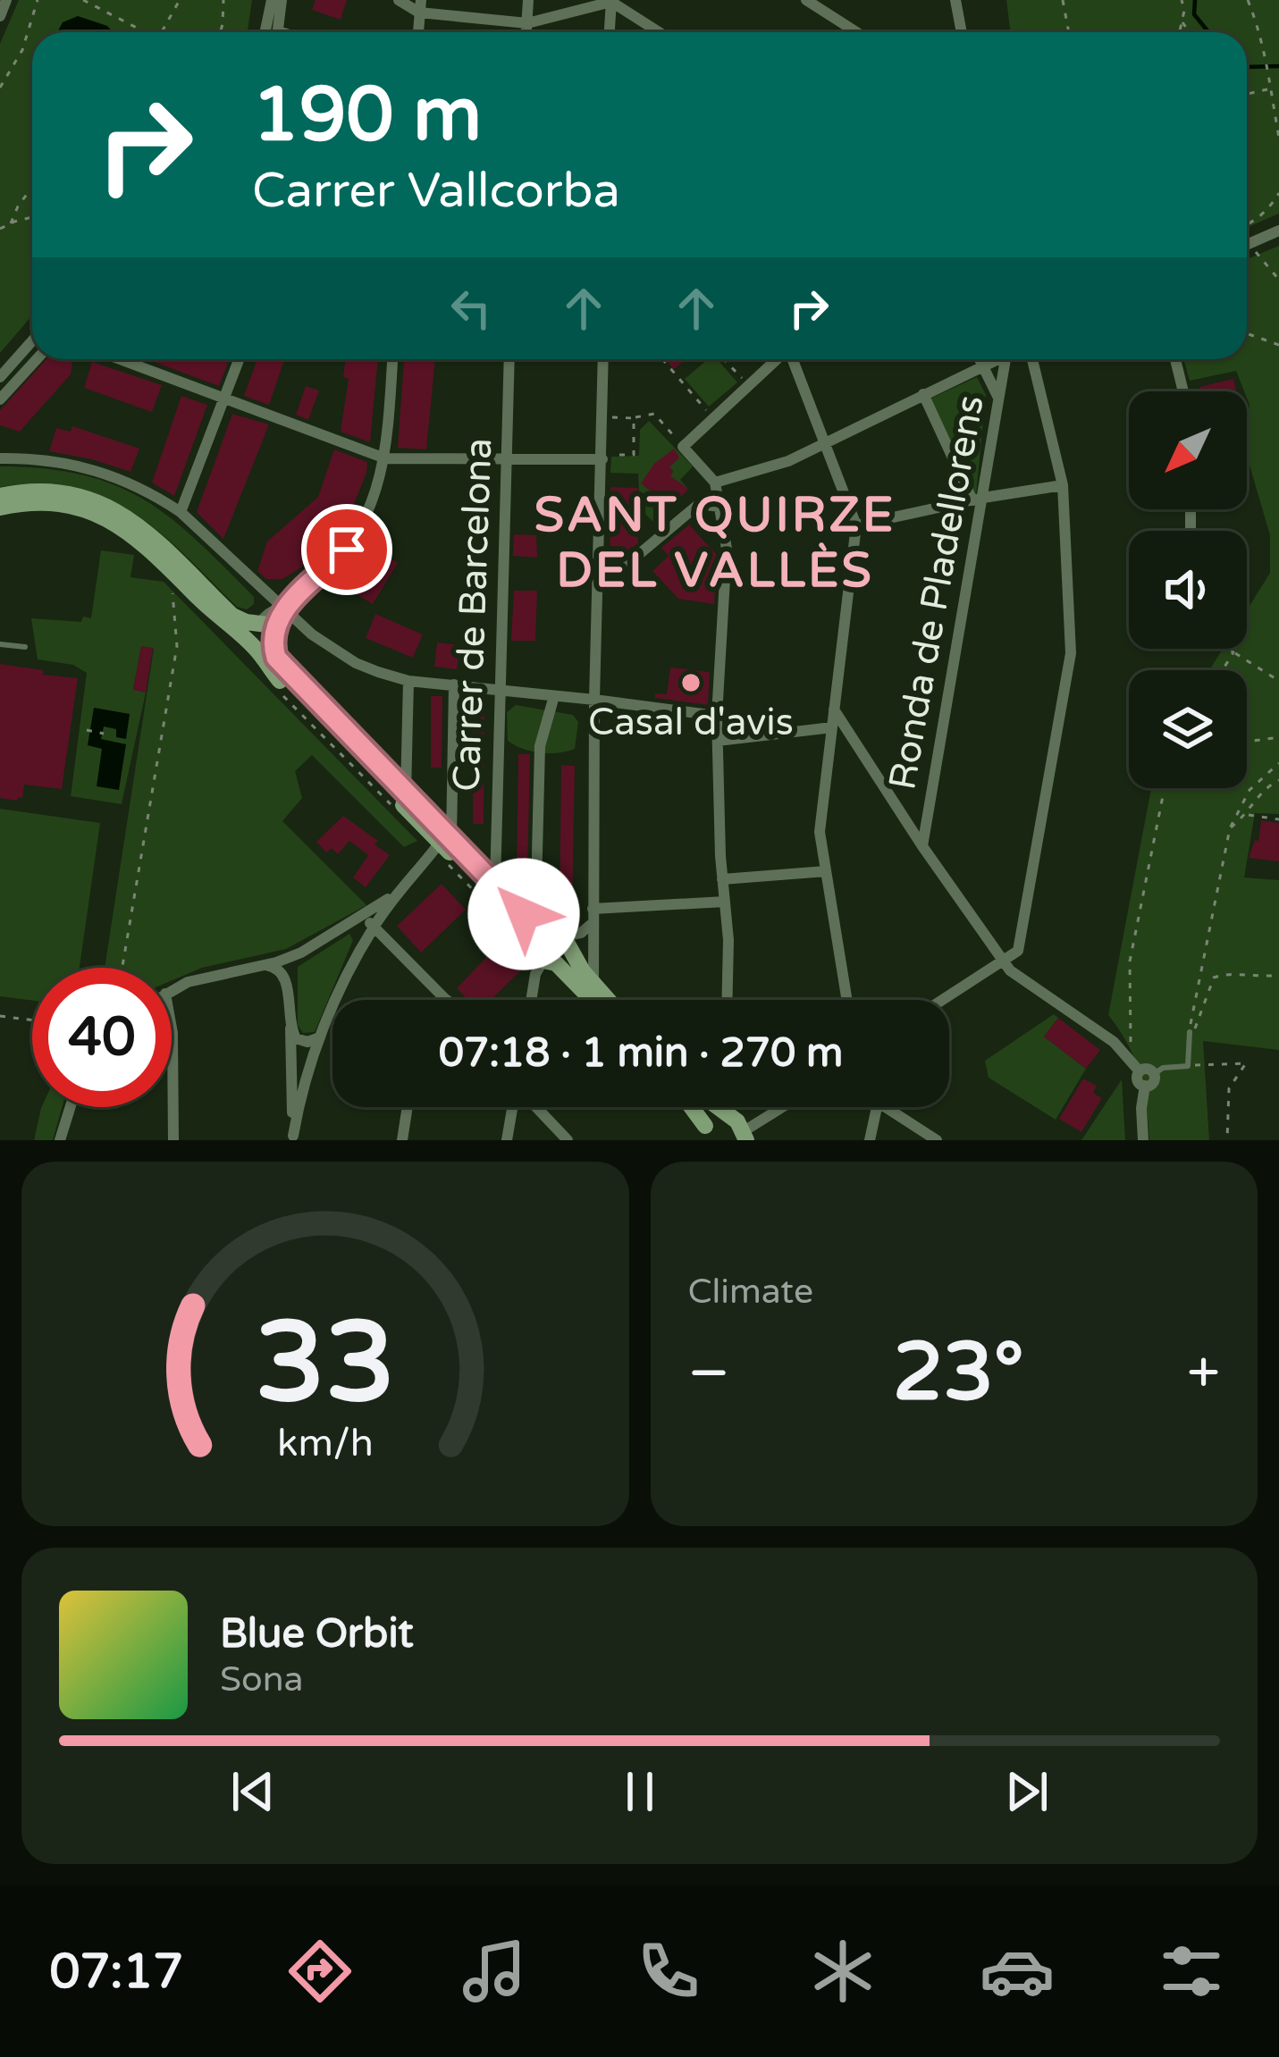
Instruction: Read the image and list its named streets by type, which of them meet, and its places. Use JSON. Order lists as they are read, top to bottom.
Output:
{
  "streets": {
    "street": ["Ronda de Pladellorens", "Carrer de Barcelona"]
  },
  "districts": ["SANT QUIRZE DEL VALLÈS"],
  "places": ["Casal d'avis"],
  "north": "bottom left",
  "page": {
    "turn": ["190 m", "Carrer Vallcorba"],
    "limit": "40",
    "trip": "07:18 · 1 min · 270 m",
    "tile": "Climate",
    "heat": ["−", "23°", "+"],
    "song": ["Blue Orbit", "Sona"],
    "tabs": "07:17",
    "gauge": ["33", "km/h"]
  }
}
